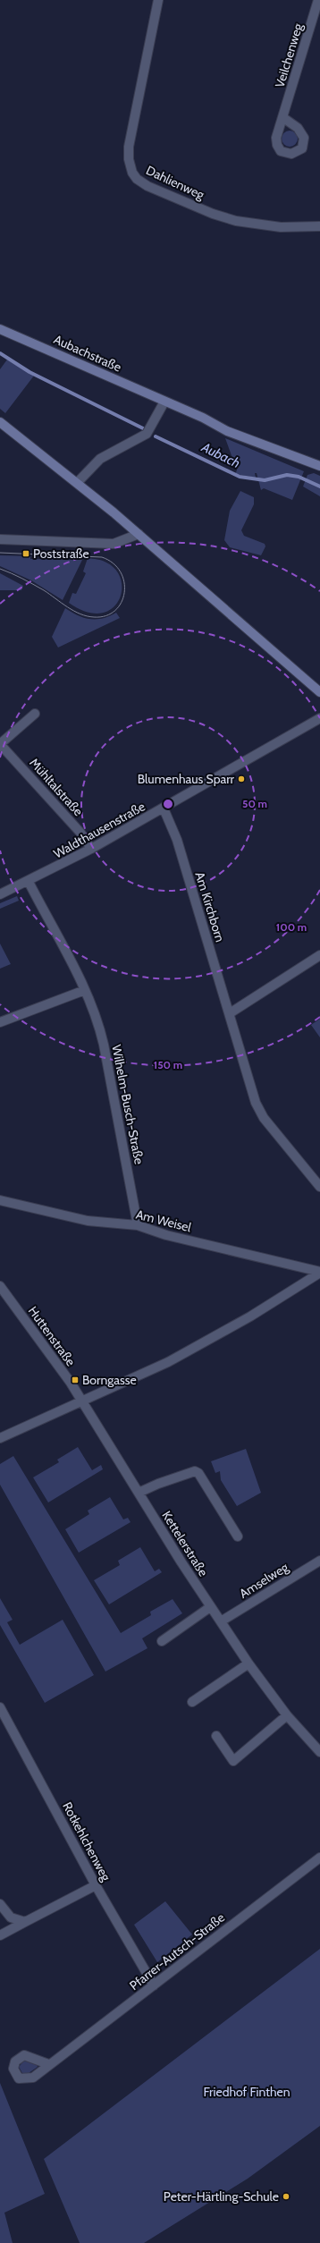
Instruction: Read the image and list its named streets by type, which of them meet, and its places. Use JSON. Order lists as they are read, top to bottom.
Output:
{
  "streets": {
    "main road": ["Aubachstraße"],
    "street": [
      "Veilchenweg",
      "Dahlienweg",
      "Mühltalstraße",
      "Waldthausenstraße",
      "Am Kirchborn",
      "Wilhelm-Busch-Straße",
      "Am Weisel",
      "Huttenstraße",
      "Kettelerstraße",
      "Amselweg",
      "Rotkehlchenweg",
      "Pfarrer-Autsch-Straße"
    ]
  },
  "crossings": [
    ["Mühltalstraße", "Waldthausenstraße"],
    ["Waldthausenstraße", "Am Kirchborn"],
    ["Waldthausenstraße", "Wilhelm-Busch-Straße"],
    ["Wilhelm-Busch-Straße", "Am Weisel"],
    ["Huttenstraße", "Kettelerstraße"],
    ["Kettelerstraße", "Amselweg"],
    ["Rotkehlchenweg", "Pfarrer-Autsch-Straße"]
  ],
  "water": ["Aubach"],
  "parks": ["Friedhof Finthen"],
  "places": {
    "transit": ["Poststraße", "Borngasse"],
    "other": ["Blumenhaus Sparr", "Peter-Härtling-Schule"]
  },
  "rings": ["50 m", "100 m", "150 m"]
}
